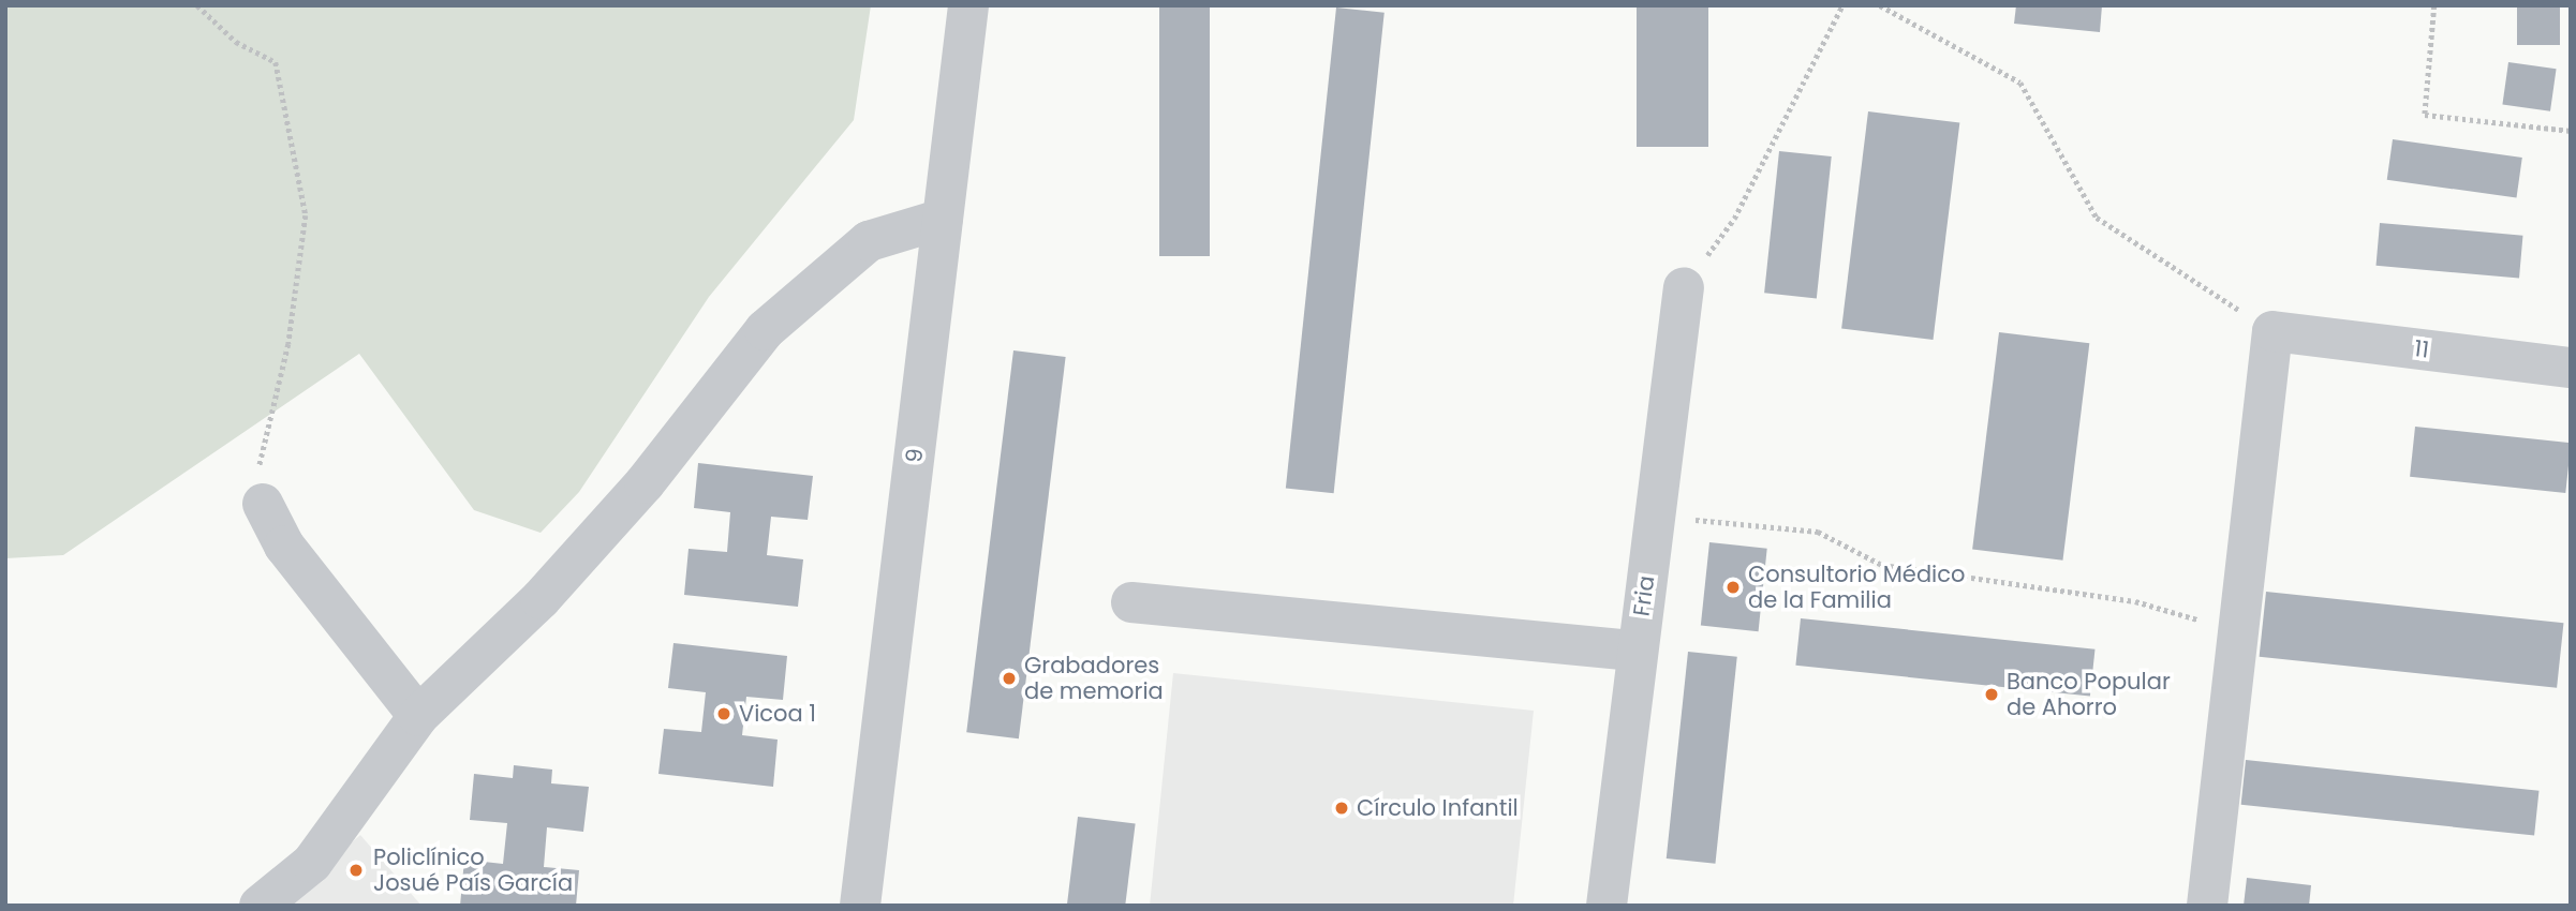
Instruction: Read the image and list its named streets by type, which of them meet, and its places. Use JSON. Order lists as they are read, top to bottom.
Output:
{
  "streets": {
    "street": ["11", "9", "Fria"]
  },
  "places": [
    "Consultorio Médico de la Familia",
    "Grabadores de memoria",
    "Banco Popular de Ahorro",
    "Vicoa 1",
    "Círculo Infantil",
    "Policlínico Josué País García"
  ]
}
